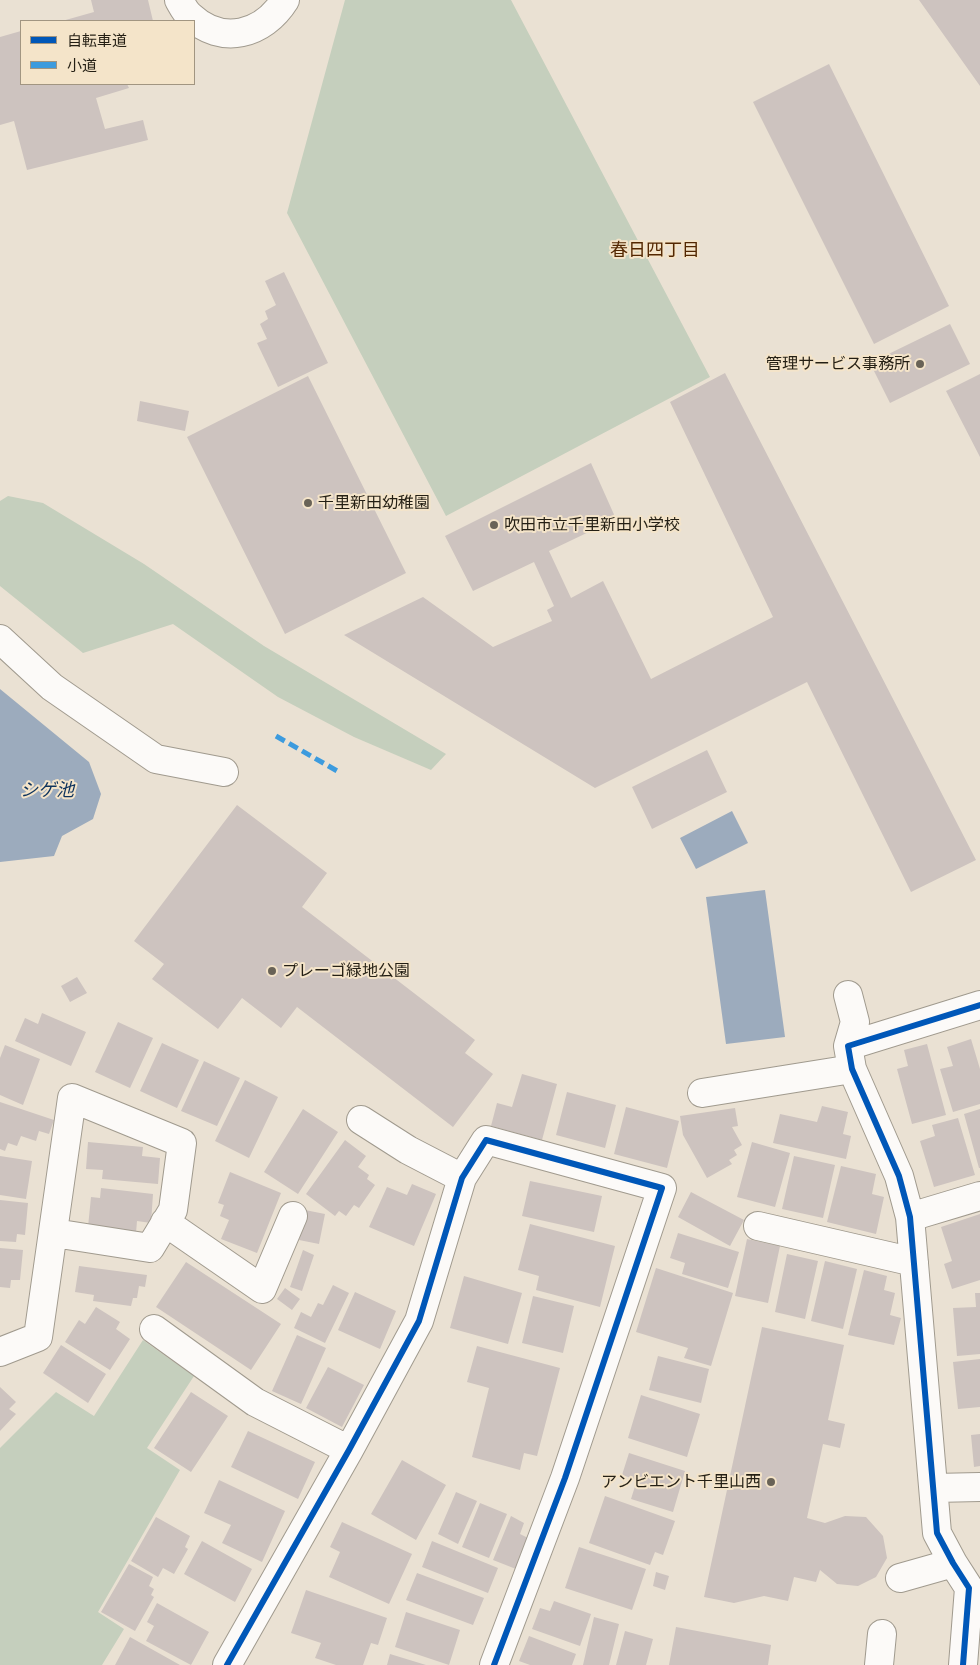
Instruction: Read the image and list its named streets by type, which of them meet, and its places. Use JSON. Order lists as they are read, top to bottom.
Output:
{
  "districts": ["春日四丁目"],
  "water": ["シゲ池"],
  "places": [
    "管理サービス事務所",
    "千里新田幼稚園",
    "吹田市立千里新田小学校",
    "プレーゴ緑地公園",
    "アンビエント千里山西"
  ],
  "legend": ["自転車道", "小道"]
}
